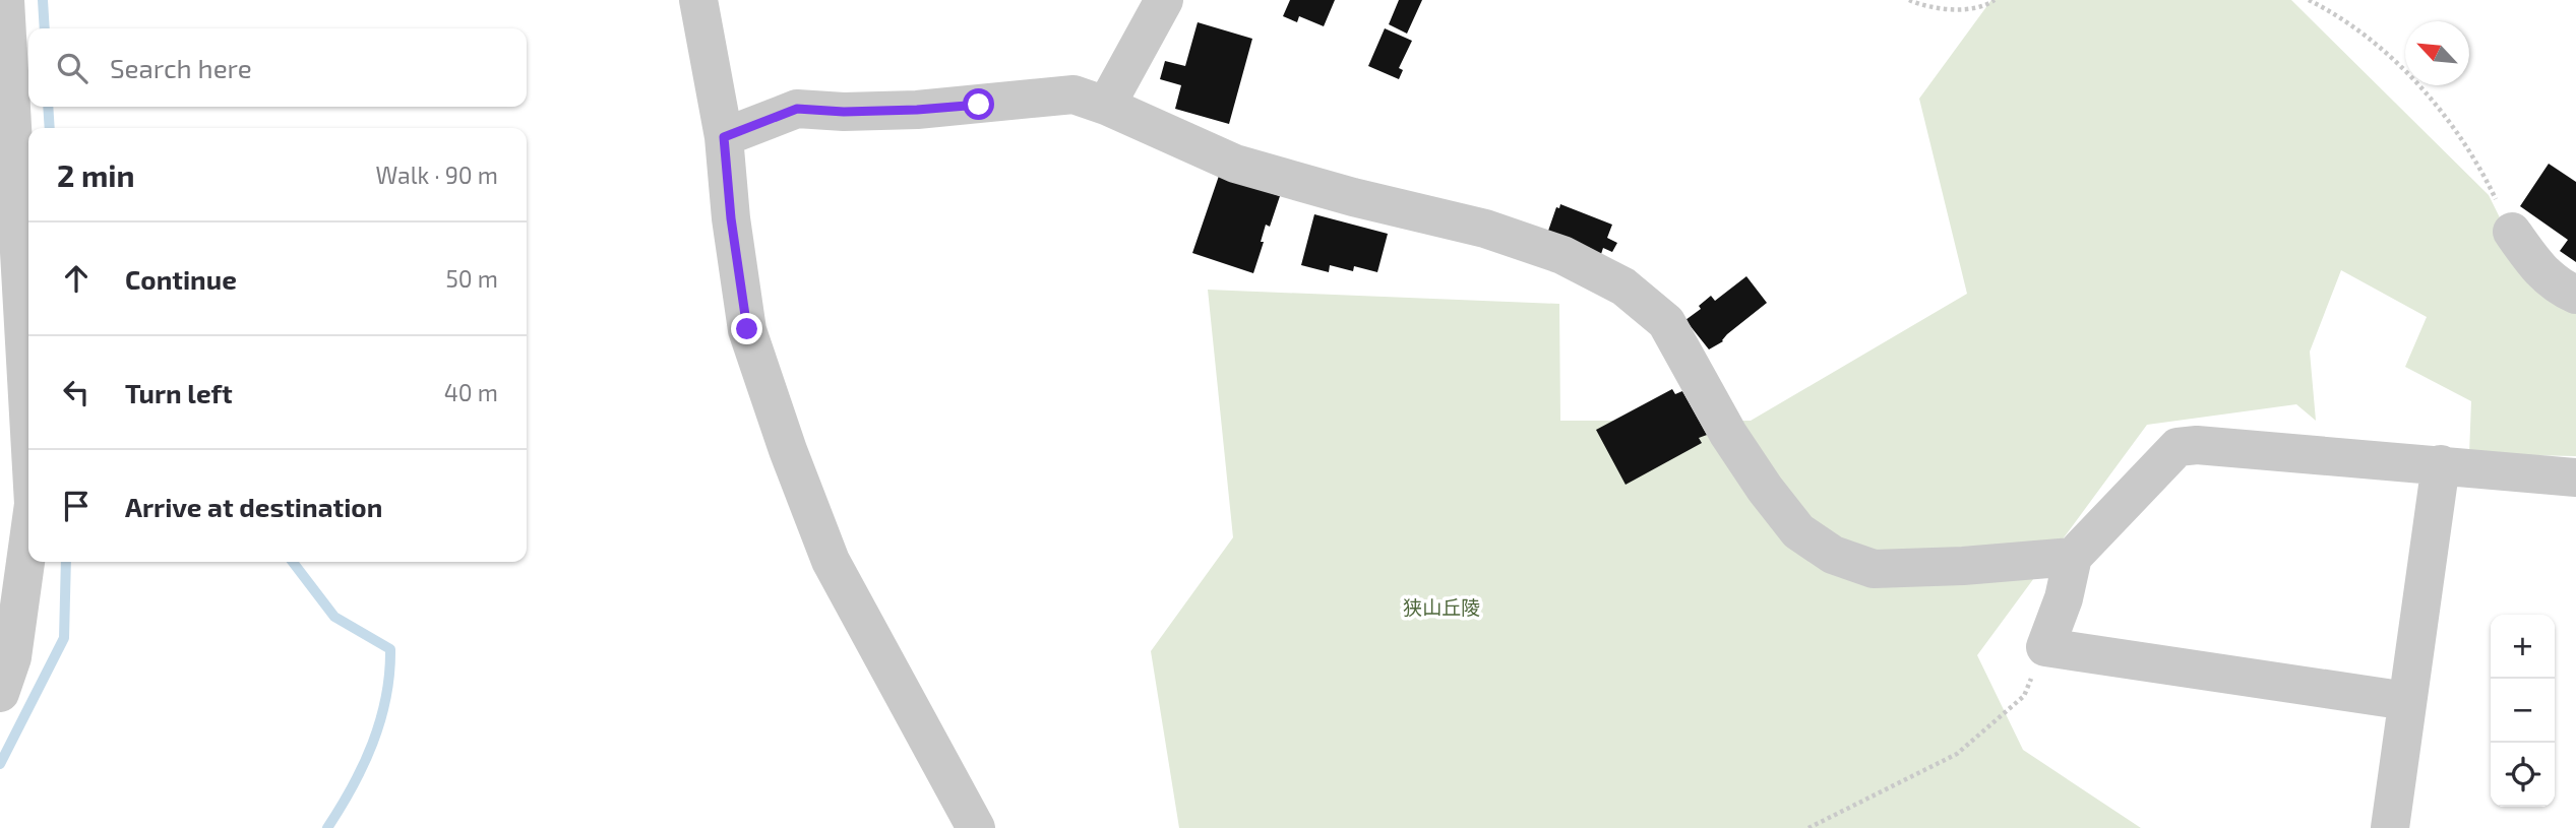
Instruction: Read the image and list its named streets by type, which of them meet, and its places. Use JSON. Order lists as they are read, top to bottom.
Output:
{
  "parks": ["狭山丘陵"],
  "north": "top left",
  "page": {
    "search": "Search here",
    "heading": ["2 min", "Walk · 90 m"],
    "list": [
      ["Continue", "50 m"],
      ["Turn left", "40 m"],
      "Arrive at destination"
    ],
    "map_buttons": ["+", "−"]
  }
}
